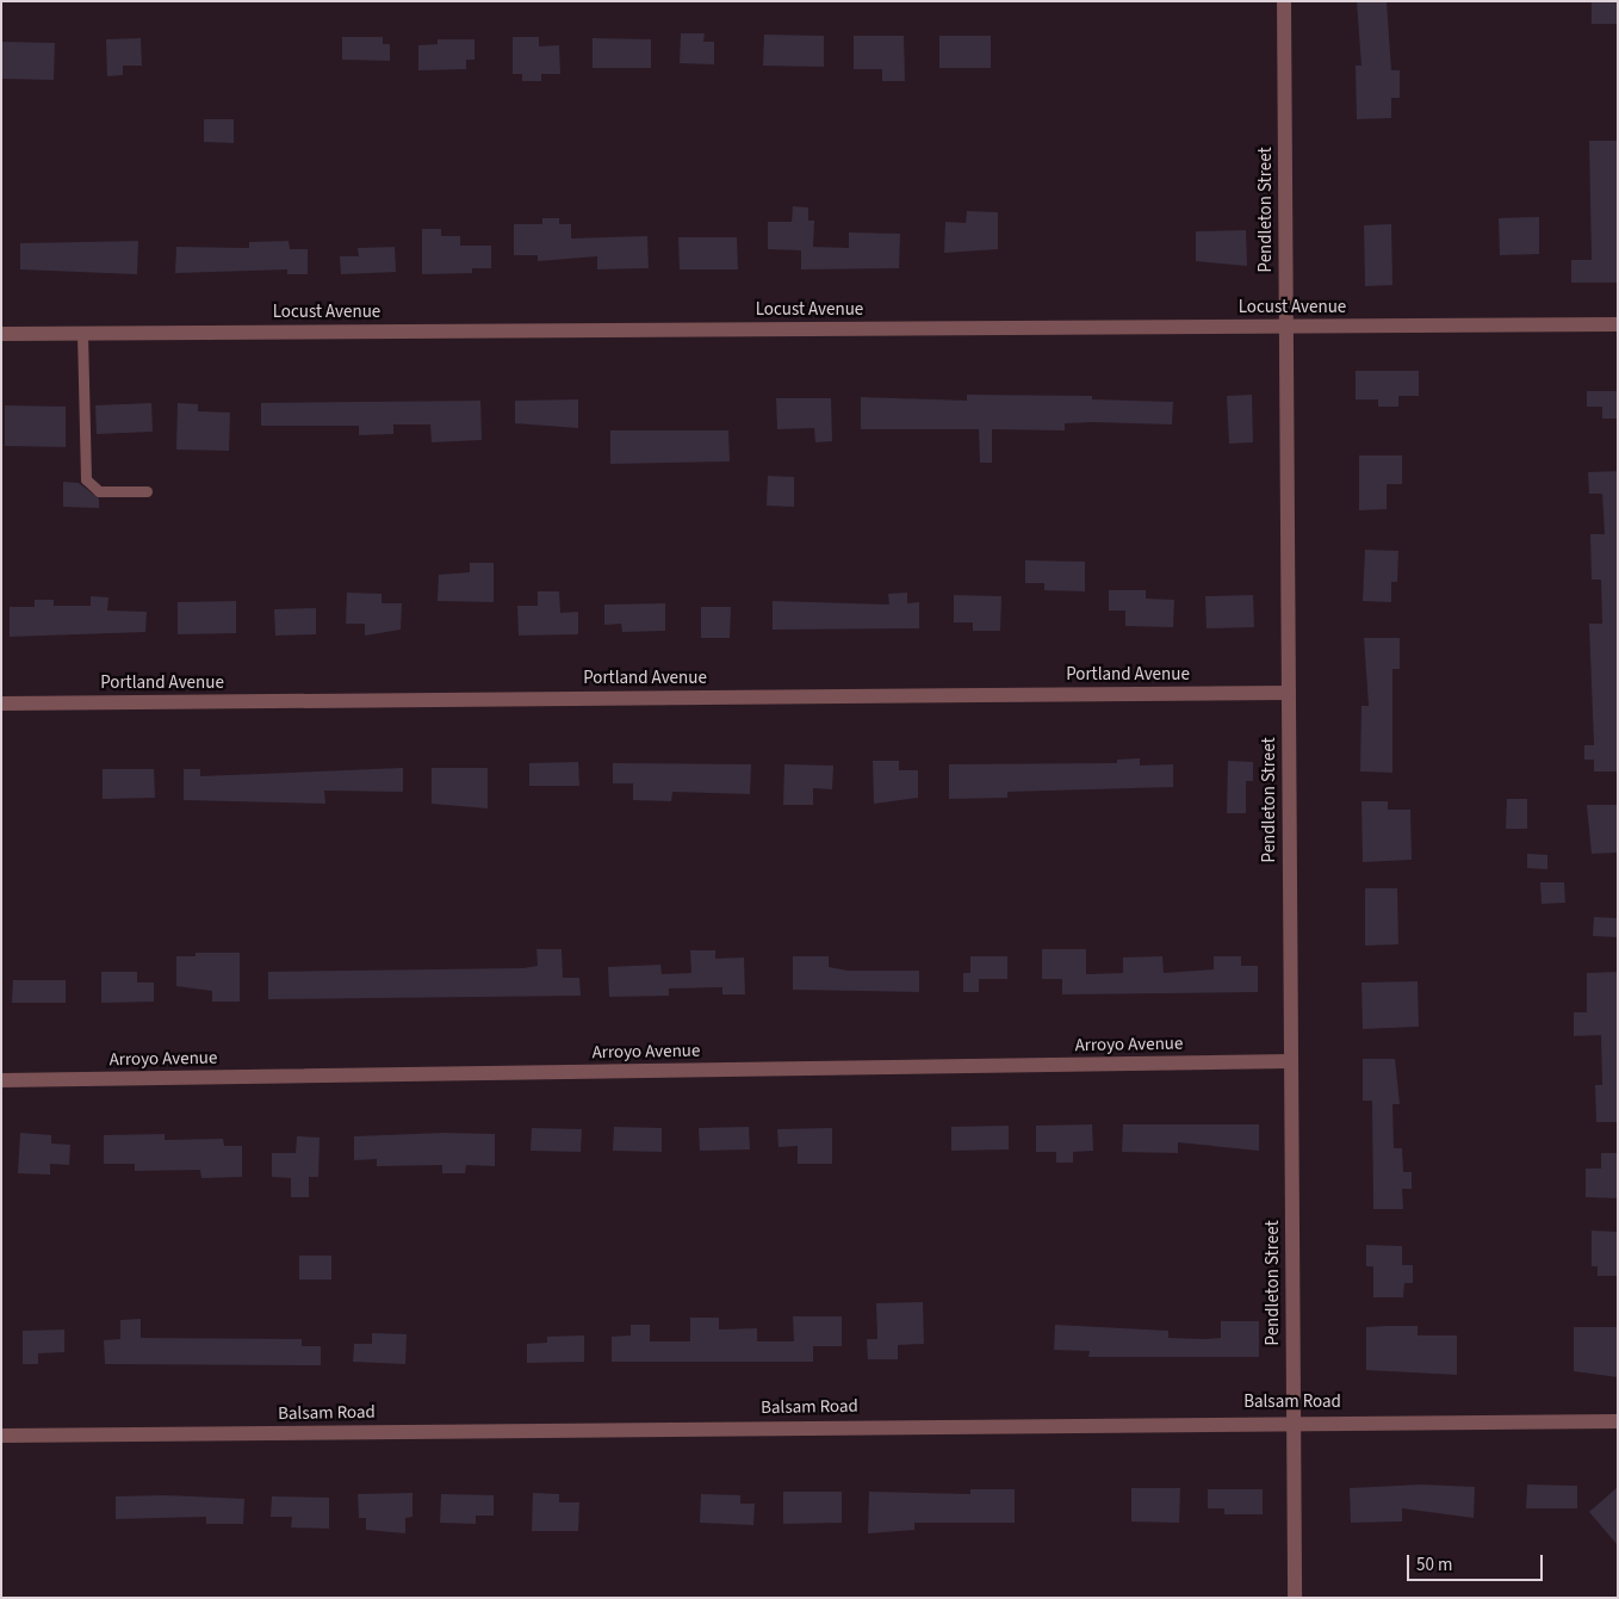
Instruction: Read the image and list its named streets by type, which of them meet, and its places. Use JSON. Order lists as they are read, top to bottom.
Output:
{
  "streets": {
    "street": [
      "Pendleton Street",
      "Locust Avenue",
      "Portland Avenue",
      "Arroyo Avenue",
      "Balsam Road"
    ]
  },
  "crossings": [
    ["Pendleton Street", "Locust Avenue"],
    ["Pendleton Street", "Portland Avenue"],
    ["Pendleton Street", "Arroyo Avenue"],
    ["Pendleton Street", "Balsam Road"]
  ],
  "scale_bar": "50 m"
}
